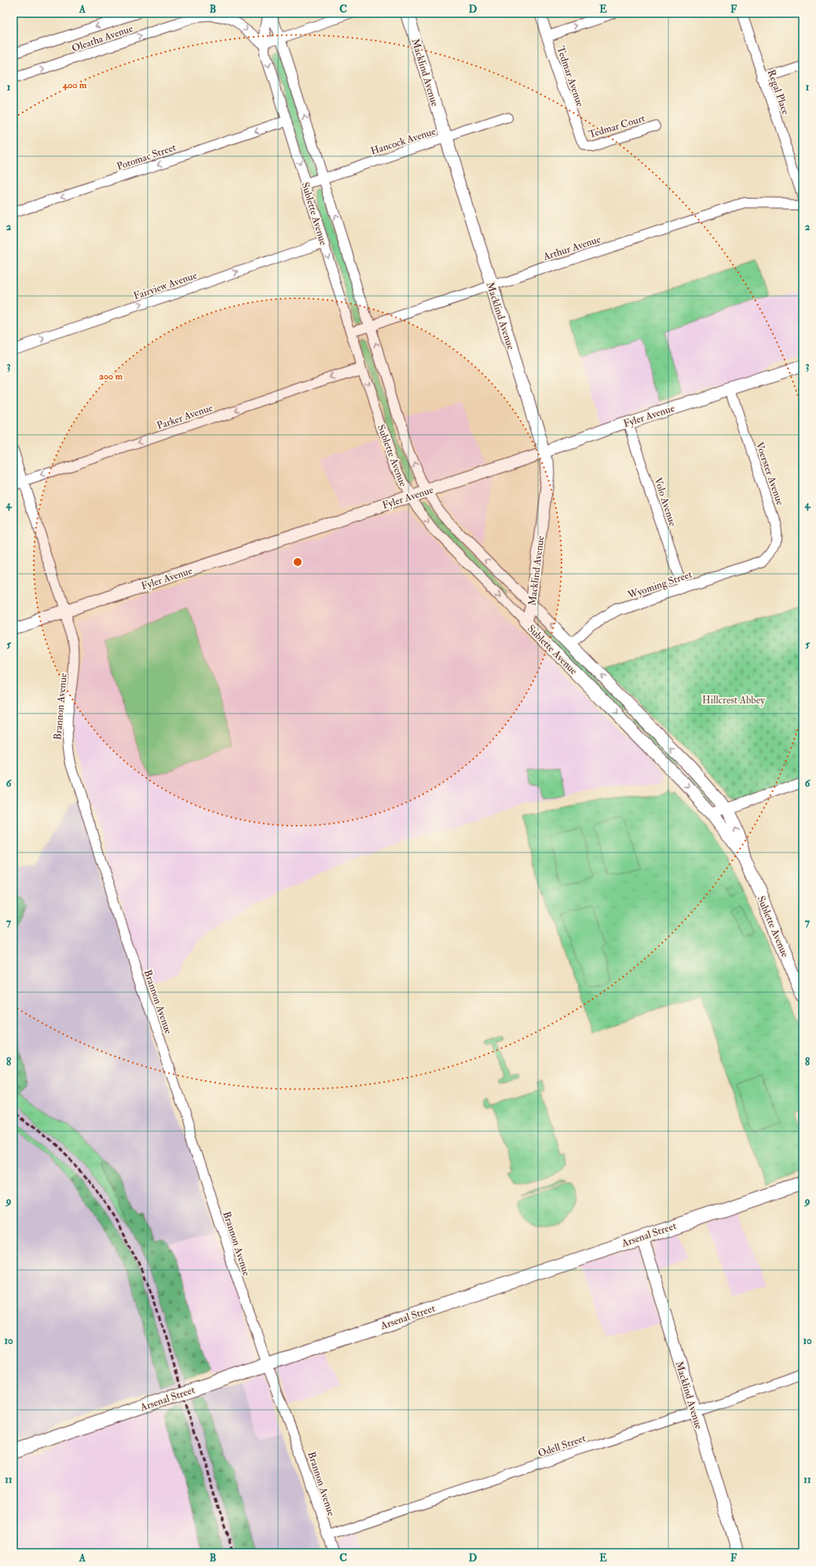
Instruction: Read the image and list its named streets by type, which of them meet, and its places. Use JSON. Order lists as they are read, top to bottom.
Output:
{
  "streets": {
    "main road": ["Arsenal Street"],
    "street": [
      "Oleatha Avenue",
      "Macklind Avenue",
      "Tedmar Avenue",
      "Regal Place",
      "Tedmar Court",
      "Hancock Avenue",
      "Potomac Street",
      "Sublette Avenue",
      "Arthur Avenue",
      "Fairview Avenue",
      "Fyler Avenue",
      "Parker Avenue",
      "Voerster Avenue",
      "Volo Avenue",
      "Wyoming Street",
      "Brannon Avenue",
      "Odell Street"
    ]
  },
  "crossings": [
    ["Oleatha Avenue", "Sublette Avenue"],
    ["Macklind Avenue", "Hancock Avenue"],
    ["Macklind Avenue", "Sublette Avenue"],
    ["Macklind Avenue", "Arthur Avenue"],
    ["Macklind Avenue", "Fyler Avenue"],
    ["Macklind Avenue", "Arsenal Street"],
    ["Macklind Avenue", "Odell Street"],
    ["Tedmar Avenue", "Tedmar Court"],
    ["Hancock Avenue", "Sublette Avenue"],
    ["Potomac Street", "Sublette Avenue"],
    ["Sublette Avenue", "Arthur Avenue"],
    ["Sublette Avenue", "Fairview Avenue"],
    ["Sublette Avenue", "Fyler Avenue"],
    ["Sublette Avenue", "Parker Avenue"],
    ["Sublette Avenue", "Wyoming Street"],
    ["Fyler Avenue", "Voerster Avenue"],
    ["Fyler Avenue", "Volo Avenue"],
    ["Fyler Avenue", "Brannon Avenue"],
    ["Parker Avenue", "Brannon Avenue"],
    ["Voerster Avenue", "Wyoming Street"],
    ["Volo Avenue", "Wyoming Street"],
    ["Brannon Avenue", "Arsenal Street"],
    ["Brannon Avenue", "Odell Street"]
  ],
  "one_way": ["Potomac Street", "Fairview Avenue", "Parker Avenue"],
  "parks": ["Hillcrest Abbey"],
  "grid": {
    "columns": [
      "A",
      "B",
      "C",
      "D",
      "E",
      "F"
    ],
    "rows": [
      "1",
      "2",
      "3",
      "4",
      "5",
      "6",
      "7",
      "8",
      "9",
      "10",
      "11"
    ]
  },
  "rings": ["400 m", "200 m"]
}
